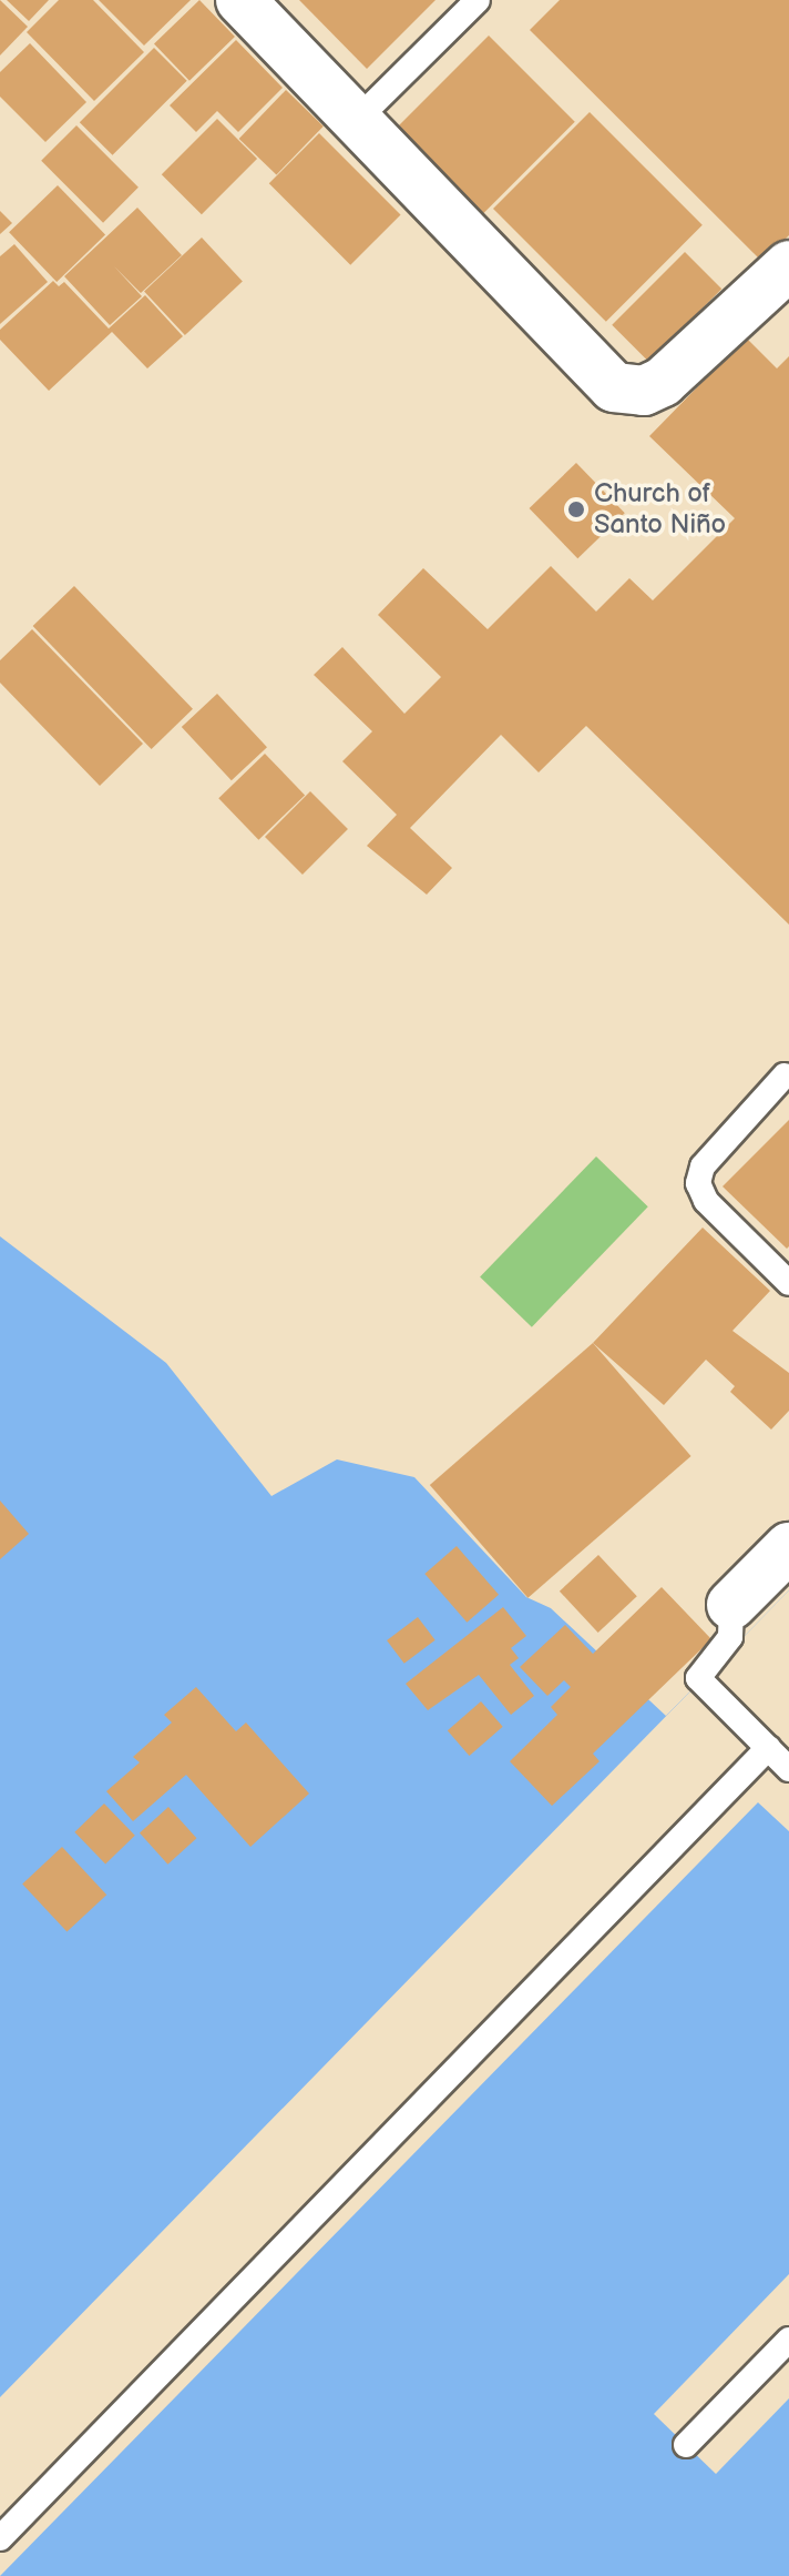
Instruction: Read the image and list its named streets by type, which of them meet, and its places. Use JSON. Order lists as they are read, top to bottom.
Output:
{
  "places": ["Church of Santo Niño"]
}
